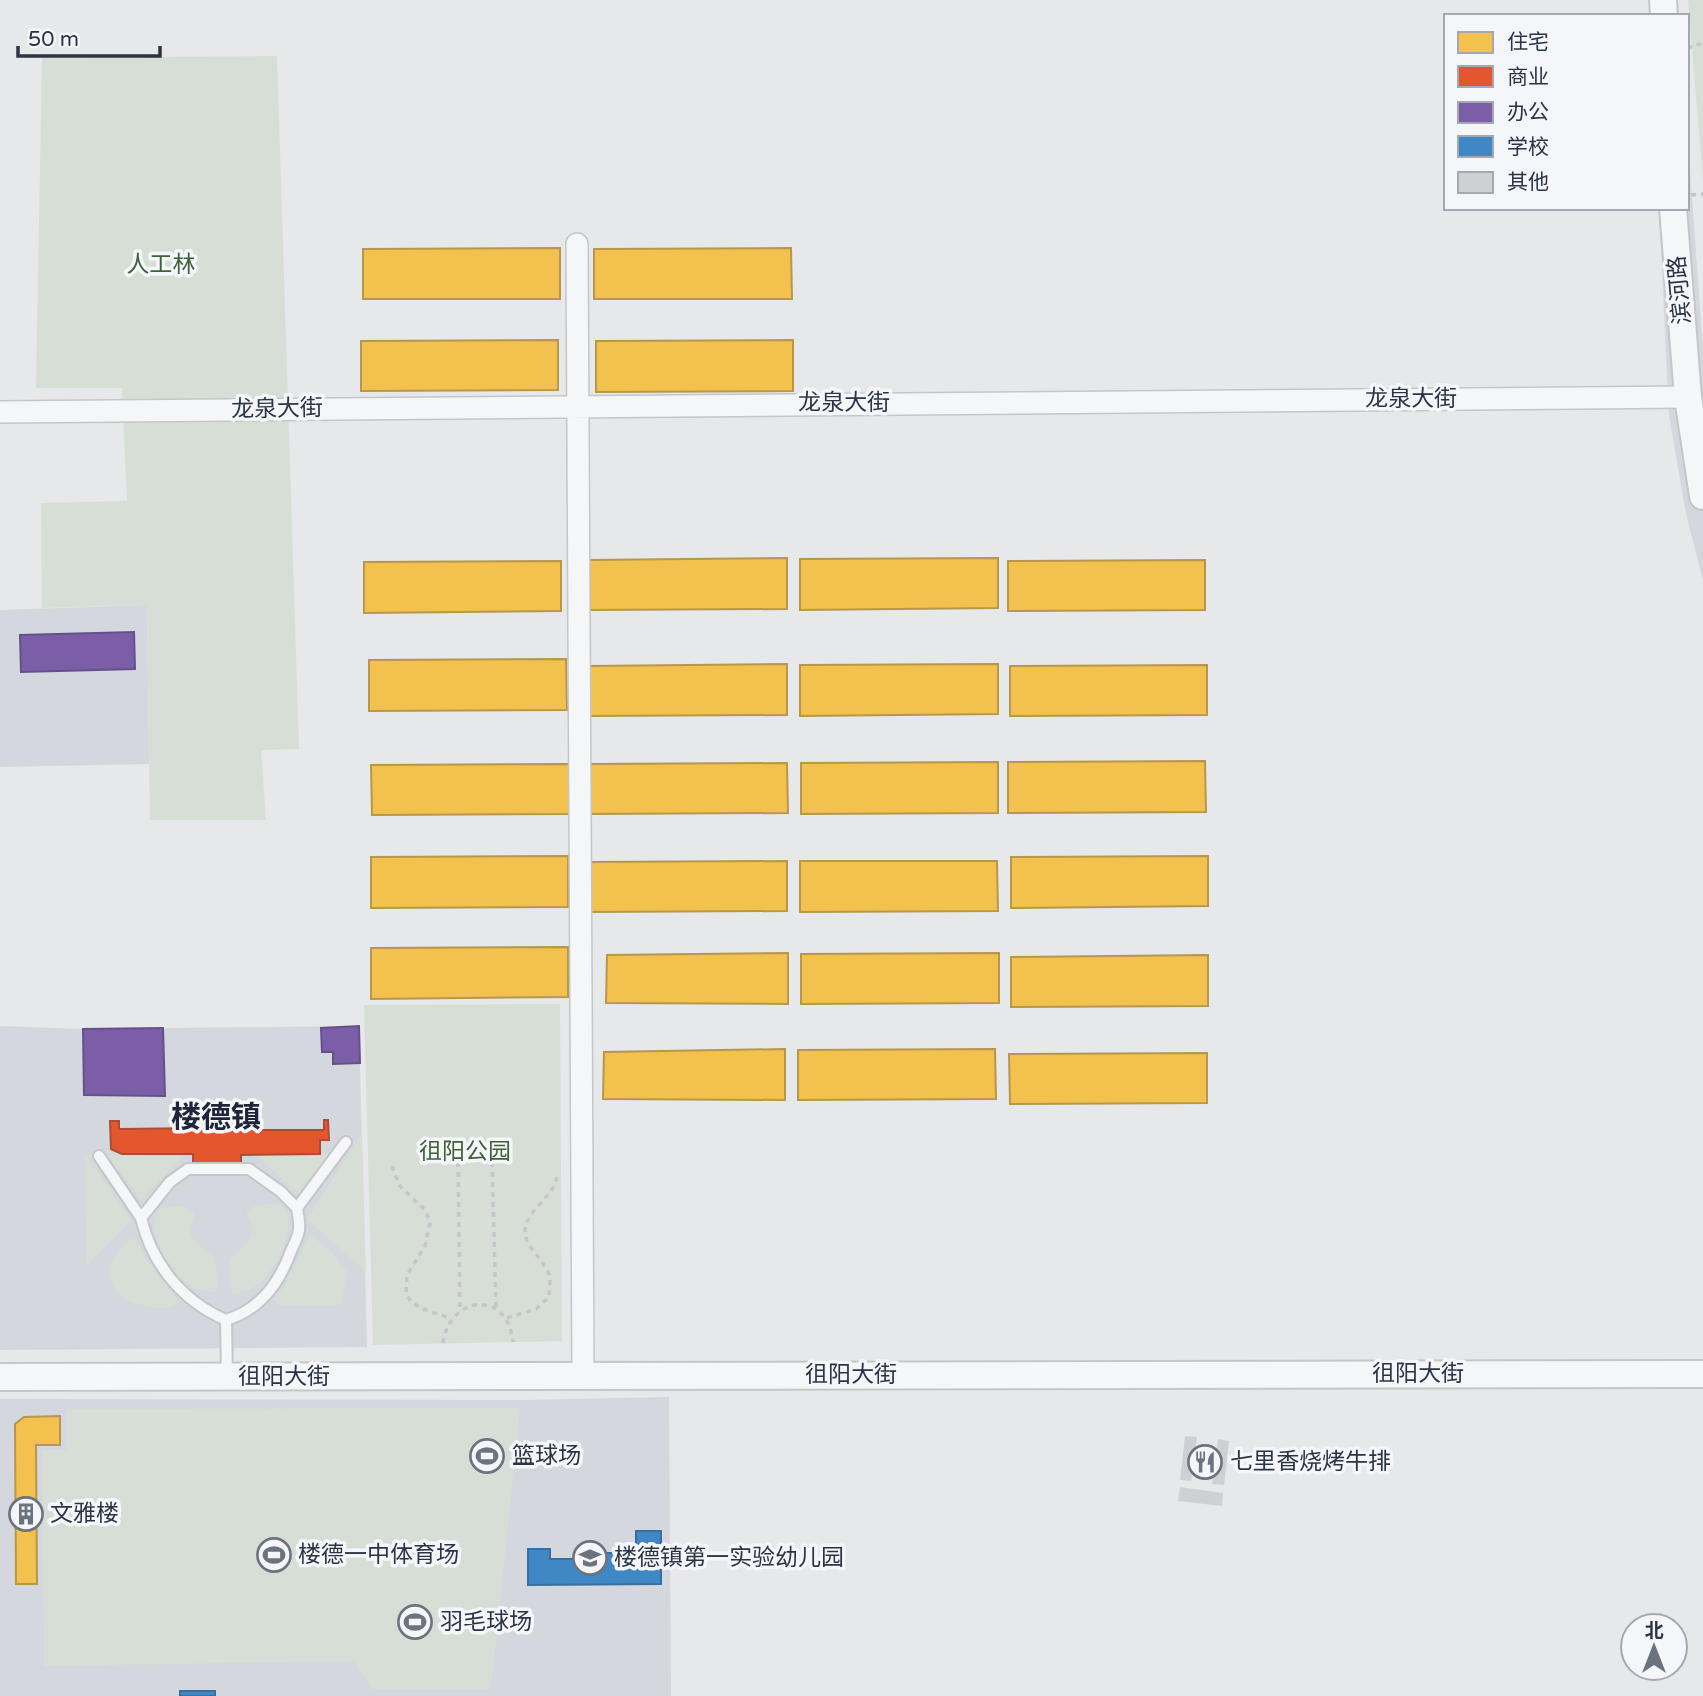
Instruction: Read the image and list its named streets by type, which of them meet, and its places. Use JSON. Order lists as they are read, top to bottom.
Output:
{
  "streets": {
    "street": ["滨河路", "龙泉大街", "徂阳大街"]
  },
  "crossings": [
    ["滨河路", "龙泉大街"]
  ],
  "districts": ["楼德镇"],
  "parks": ["人工林", "徂阳公园"],
  "places": {
    "sports": ["篮球场", "楼德一中体育场", "羽毛球场"],
    "restaurant": ["七里香烧烤牛排"],
    "building": ["文雅楼"],
    "school or university": ["楼德镇第一实验幼儿园"]
  },
  "legend": [
    "住宅",
    "商业",
    "办公",
    "学校",
    "其他"
  ],
  "scale_bar": "50 m",
  "north": "top"
}
